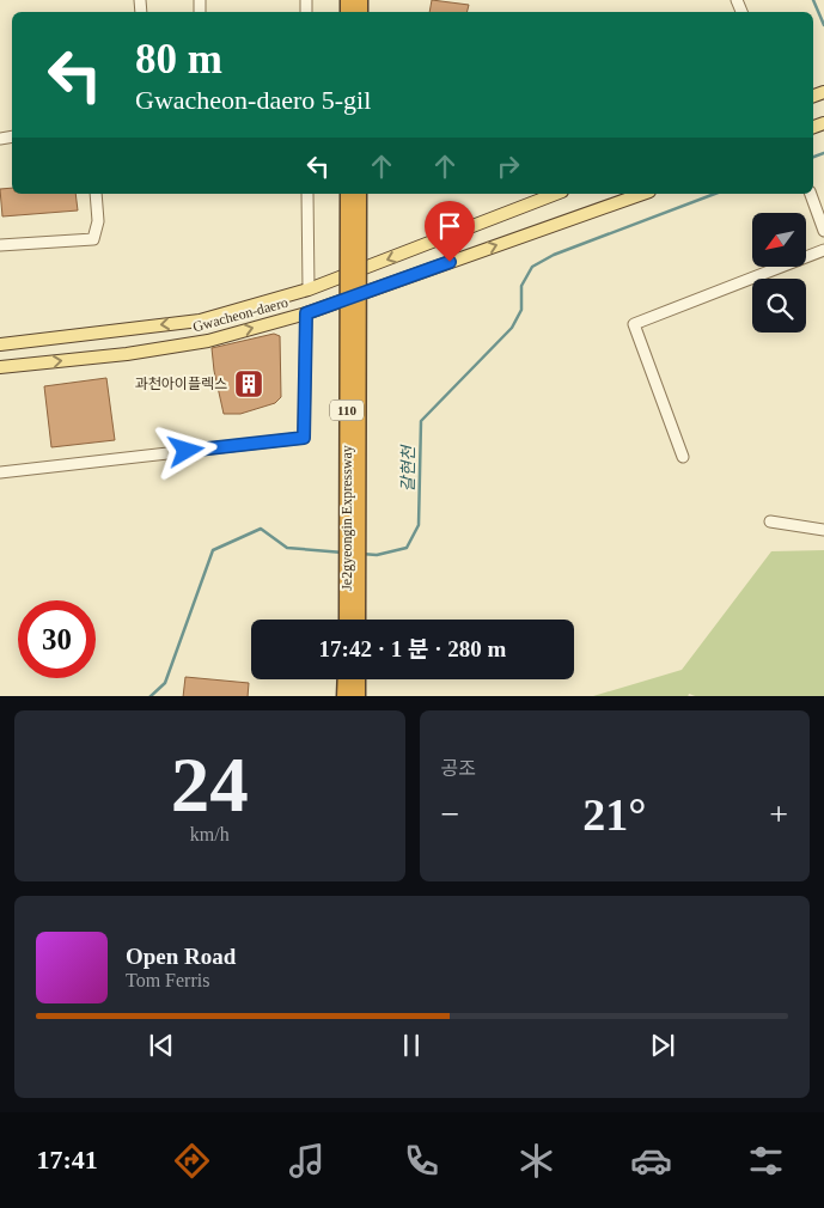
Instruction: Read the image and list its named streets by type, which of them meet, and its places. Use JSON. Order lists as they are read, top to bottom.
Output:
{
  "streets": {
    "highway": ["110", "Je2gyeongin Expressway"],
    "main road": ["Gwacheon-daero"]
  },
  "water": ["갈현천"],
  "places": {
    "building": ["과천아이플렉스"]
  },
  "north": "bottom left",
  "page": {
    "turn": ["80 m", "Gwacheon-daero 5-gil"],
    "limit": "30",
    "trip": "17:42 · 1 분 · 280 m",
    "tile": [
      ["24", "km/h"],
      "공조"
    ],
    "heat": ["−", "21°", "+"],
    "song": ["Open Road", "Tom Ferris"],
    "tabs": "17:41"
  }
}
